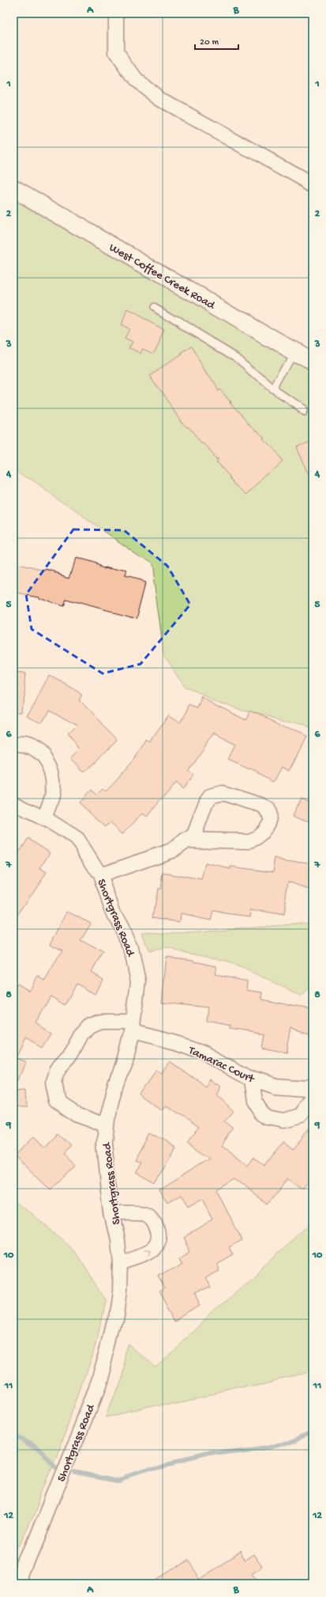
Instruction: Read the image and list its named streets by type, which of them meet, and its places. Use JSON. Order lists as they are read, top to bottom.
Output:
{
  "streets": {
    "street": ["West Coffee Creek Road", "Shortgrass Road", "Tamarac Court"]
  },
  "crossings": [
    ["Shortgrass Road", "Tamarac Court"]
  ],
  "scale_bar": "20 m",
  "grid": {
    "columns": ["A", "B"],
    "rows": [
      "1",
      "2",
      "3",
      "4",
      "5",
      "6",
      "7",
      "8",
      "9",
      "10",
      "11",
      "12"
    ]
  }
}
